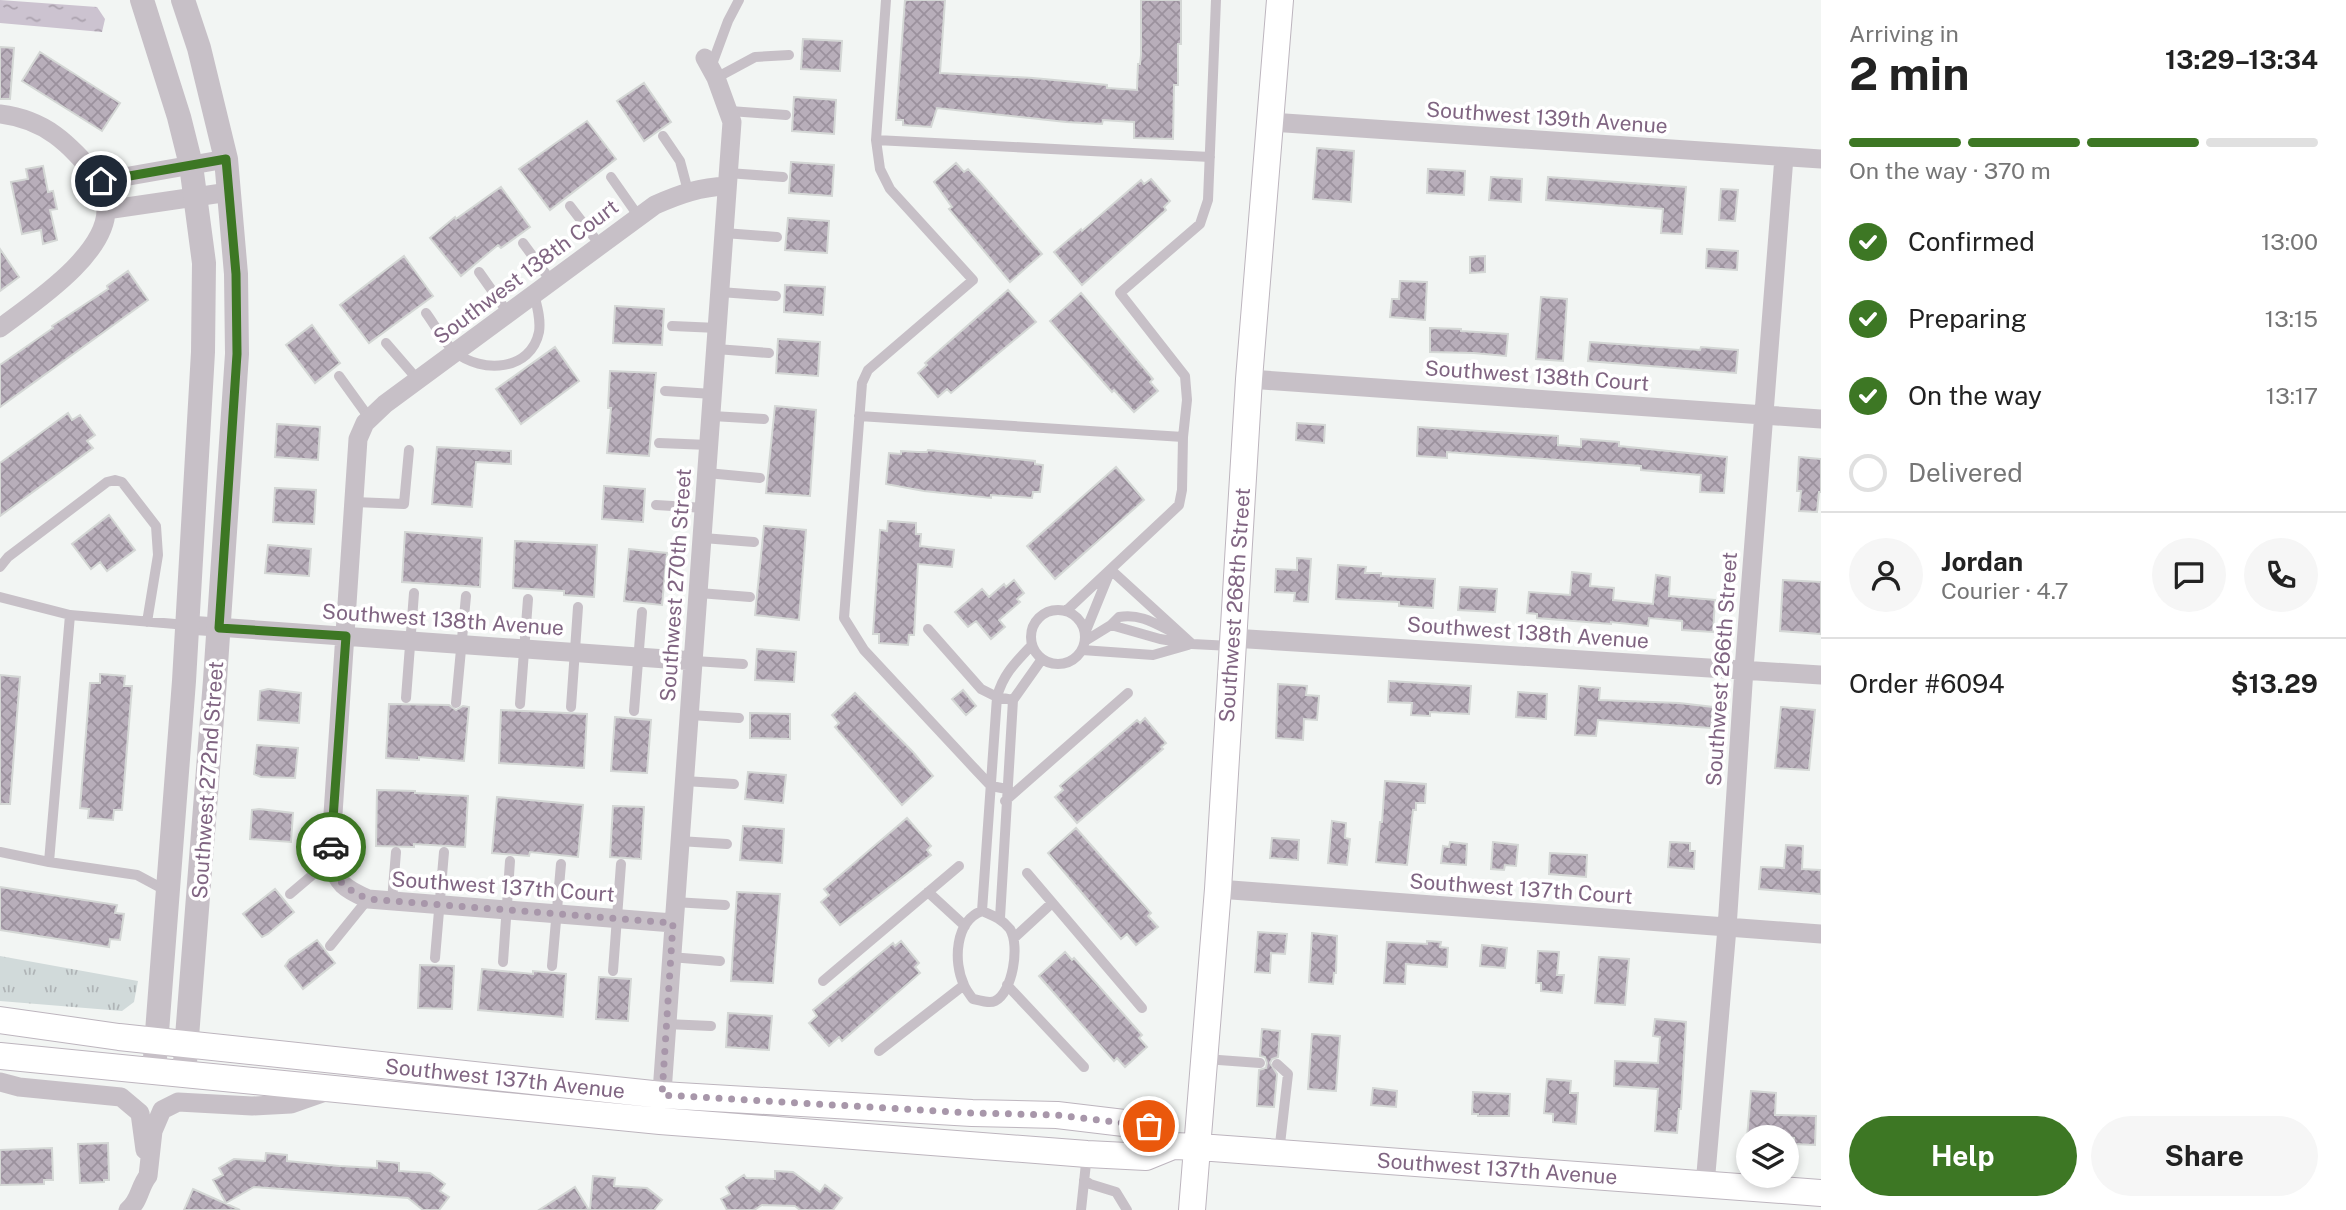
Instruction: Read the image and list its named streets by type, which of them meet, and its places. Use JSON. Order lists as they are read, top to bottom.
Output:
{
  "streets": {
    "main road": ["Southwest 268th Street", "Southwest 137th Avenue"],
    "street": [
      "Southwest 139th Avenue",
      "Southwest 138th Court",
      "Southwest 270th Street",
      "Southwest 138th Avenue",
      "Southwest 266th Street",
      "Southwest 272nd Street",
      "Southwest 137th Court"
    ]
  },
  "crossings": [
    ["Southwest 139th Avenue", "Southwest 268th Street"],
    ["Southwest 139th Avenue", "Southwest 266th Street"],
    ["Southwest 138th Court", "Southwest 270th Street"],
    ["Southwest 138th Court", "Southwest 268th Street"],
    ["Southwest 138th Court", "Southwest 266th Street"],
    ["Southwest 270th Street", "Southwest 138th Avenue"],
    ["Southwest 270th Street", "Southwest 137th Court"],
    ["Southwest 270th Street", "Southwest 137th Avenue"],
    ["Southwest 268th Street", "Southwest 138th Avenue"],
    ["Southwest 268th Street", "Southwest 137th Court"],
    ["Southwest 268th Street", "Southwest 137th Avenue"],
    ["Southwest 138th Avenue", "Southwest 266th Street"],
    ["Southwest 138th Avenue", "Southwest 272nd Street"],
    ["Southwest 266th Street", "Southwest 137th Court"],
    ["Southwest 266th Street", "Southwest 137th Avenue"],
    ["Southwest 272nd Street", "Southwest 137th Avenue"]
  ],
  "page": {
    "heading": ["2 min", "Arriving in", "13:29–13:34"],
    "panel": [
      "Jordan",
      "Courier · 4.7",
      "Order #6094",
      "$13.29"
    ],
    "bar": "On the way · 370 m",
    "list": [
      ["Confirmed", "13:00"],
      ["Preparing", "13:15"],
      ["On the way", "13:17"],
      "Delivered"
    ],
    "buttons": ["Help", "Share"]
  }
}
